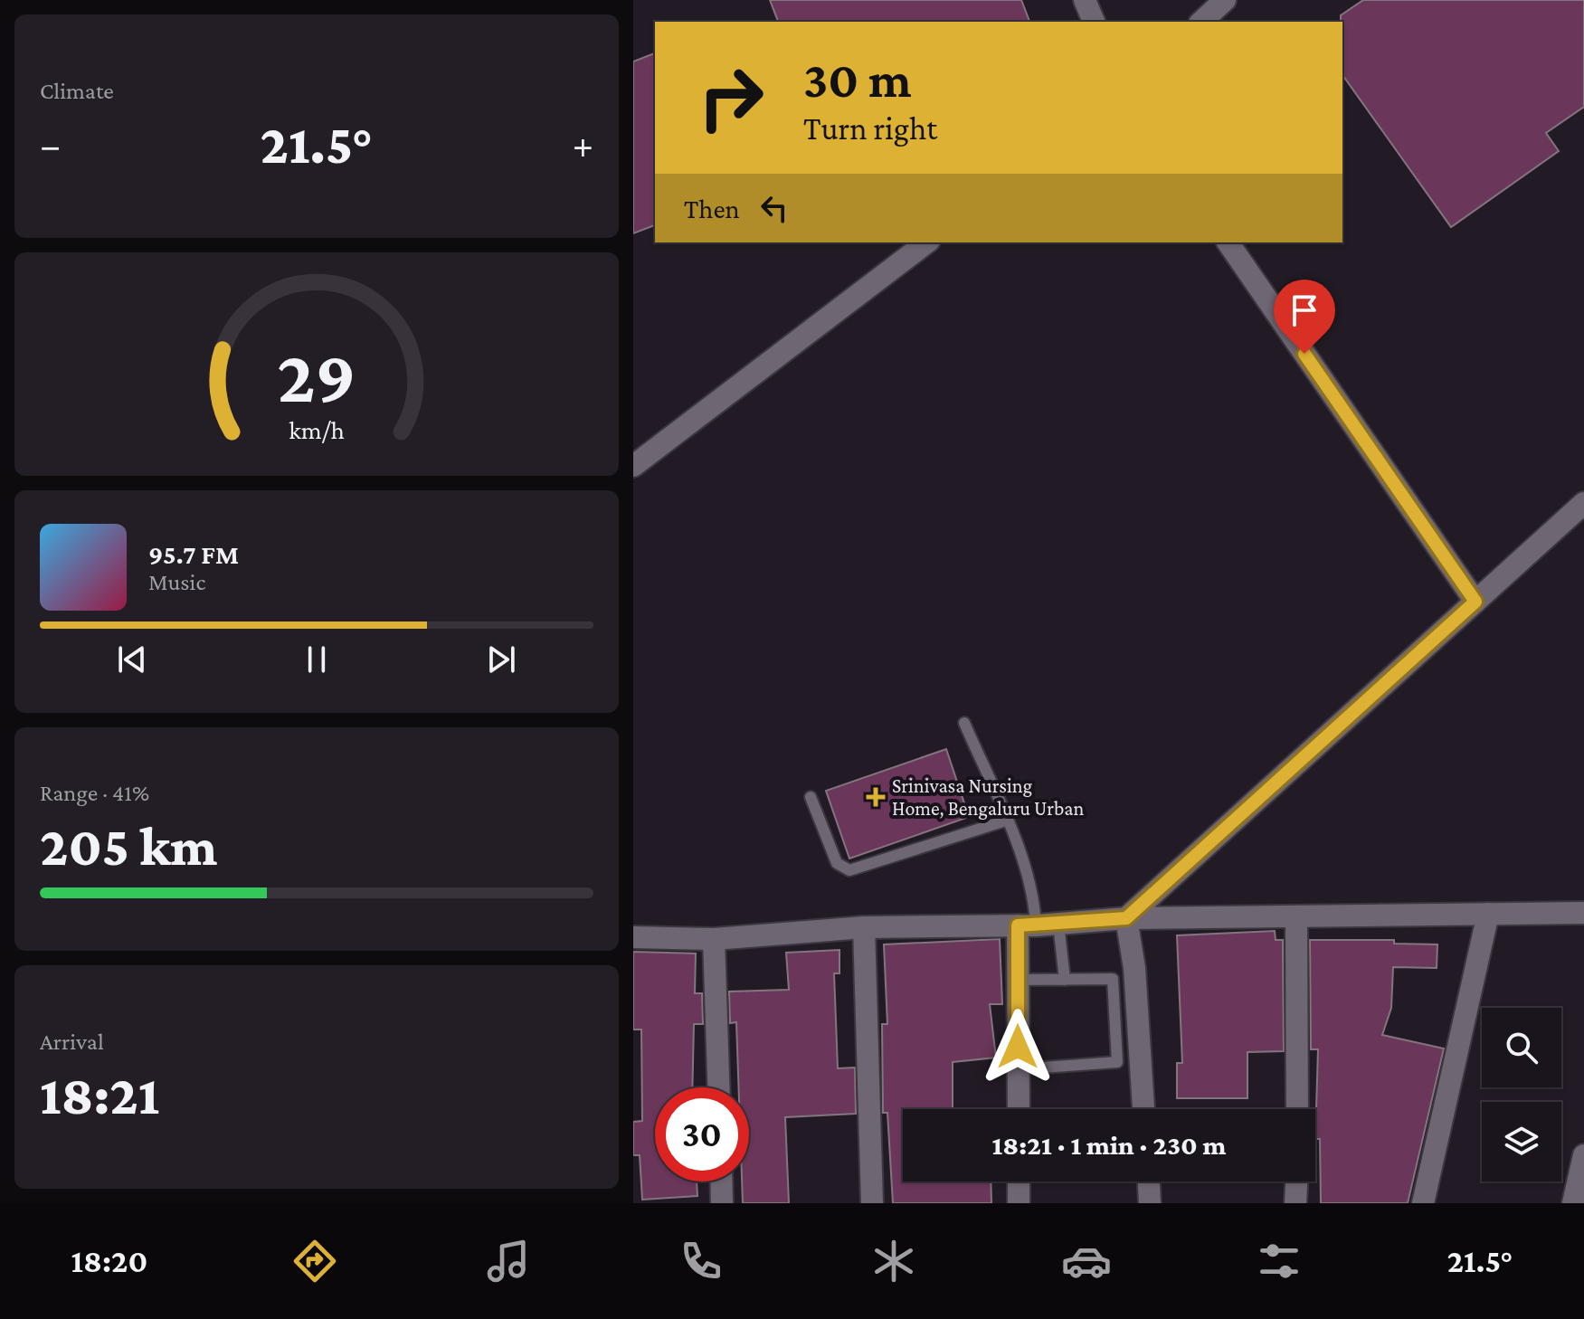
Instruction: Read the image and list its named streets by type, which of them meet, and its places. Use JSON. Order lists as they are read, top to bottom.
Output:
{
  "places": {
    "health": ["Srinivasa Nursing Home, Bengaluru Urban"]
  },
  "page": {
    "tile": [
      "Climate",
      ["Range · 41%", "205 km"],
      ["Arrival", "18:21"]
    ],
    "turn": ["30 m", "Turn right"],
    "heat": ["−", "21.5°", "+"],
    "then": "Then",
    "song": ["95.7 FM", "Music"],
    "limit": "30",
    "trip": "18:21 · 1 min · 230 m",
    "tabs": ["18:20", "21.5°"],
    "gauge": ["29", "km/h"]
  }
}
